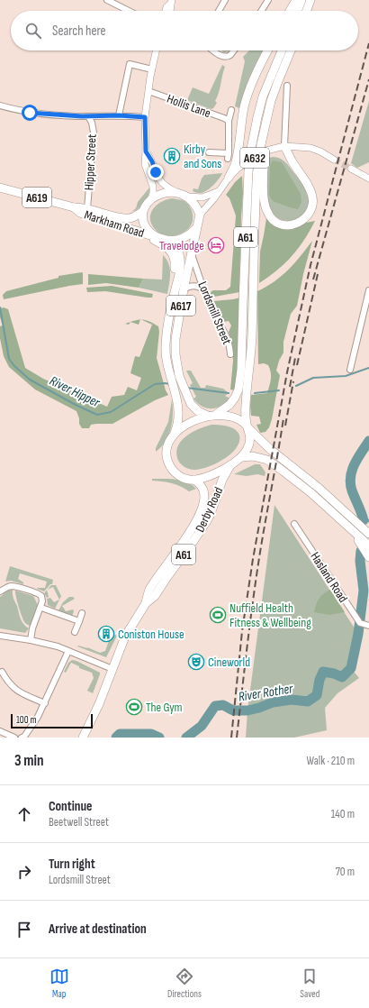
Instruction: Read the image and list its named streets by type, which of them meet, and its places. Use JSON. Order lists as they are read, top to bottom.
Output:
{
  "streets": {
    "highway": [
      "A619",
      "Markham Road",
      "A61",
      "A617",
      "Derby Road"
    ],
    "main road": ["A632"],
    "street": [
      "Hollis Lane",
      "Hipper Street",
      "Lordsmill Street",
      "Hasland Road"
    ]
  },
  "crossings": [
    ["A632", "Markham Road"],
    ["A632", "A617"],
    ["Hipper Street", "Markham Road"],
    ["A619", "Markham Road"],
    ["A619", "A617"],
    ["Markham Road", "A617"],
    ["A61", "A617"],
    ["A61", "Derby Road"],
    ["A617", "Lordsmill Street"],
    ["A617", "Derby Road"]
  ],
  "water": ["River Hipper", "River Rother"],
  "places": {
    "building": ["Kirby and Sons", "Coniston House"],
    "hotel": ["Travelodge"],
    "sports": ["Nuffield Health Fitness & Wellbeing", "The Gym"],
    "theatre": ["Cineworld"]
  },
  "scale_bar": "100 m",
  "page": {
    "search": "Search here",
    "scale": "100 m",
    "heading": ["3 min", "Walk · 210 m"],
    "list": [
      ["Continue", "Beetwell Street", "140 m"],
      ["Turn right", "Lordsmill Street", "70 m"],
      "Arrive at destination"
    ],
    "nav": ["Map", "Directions", "Saved"]
  }
}
